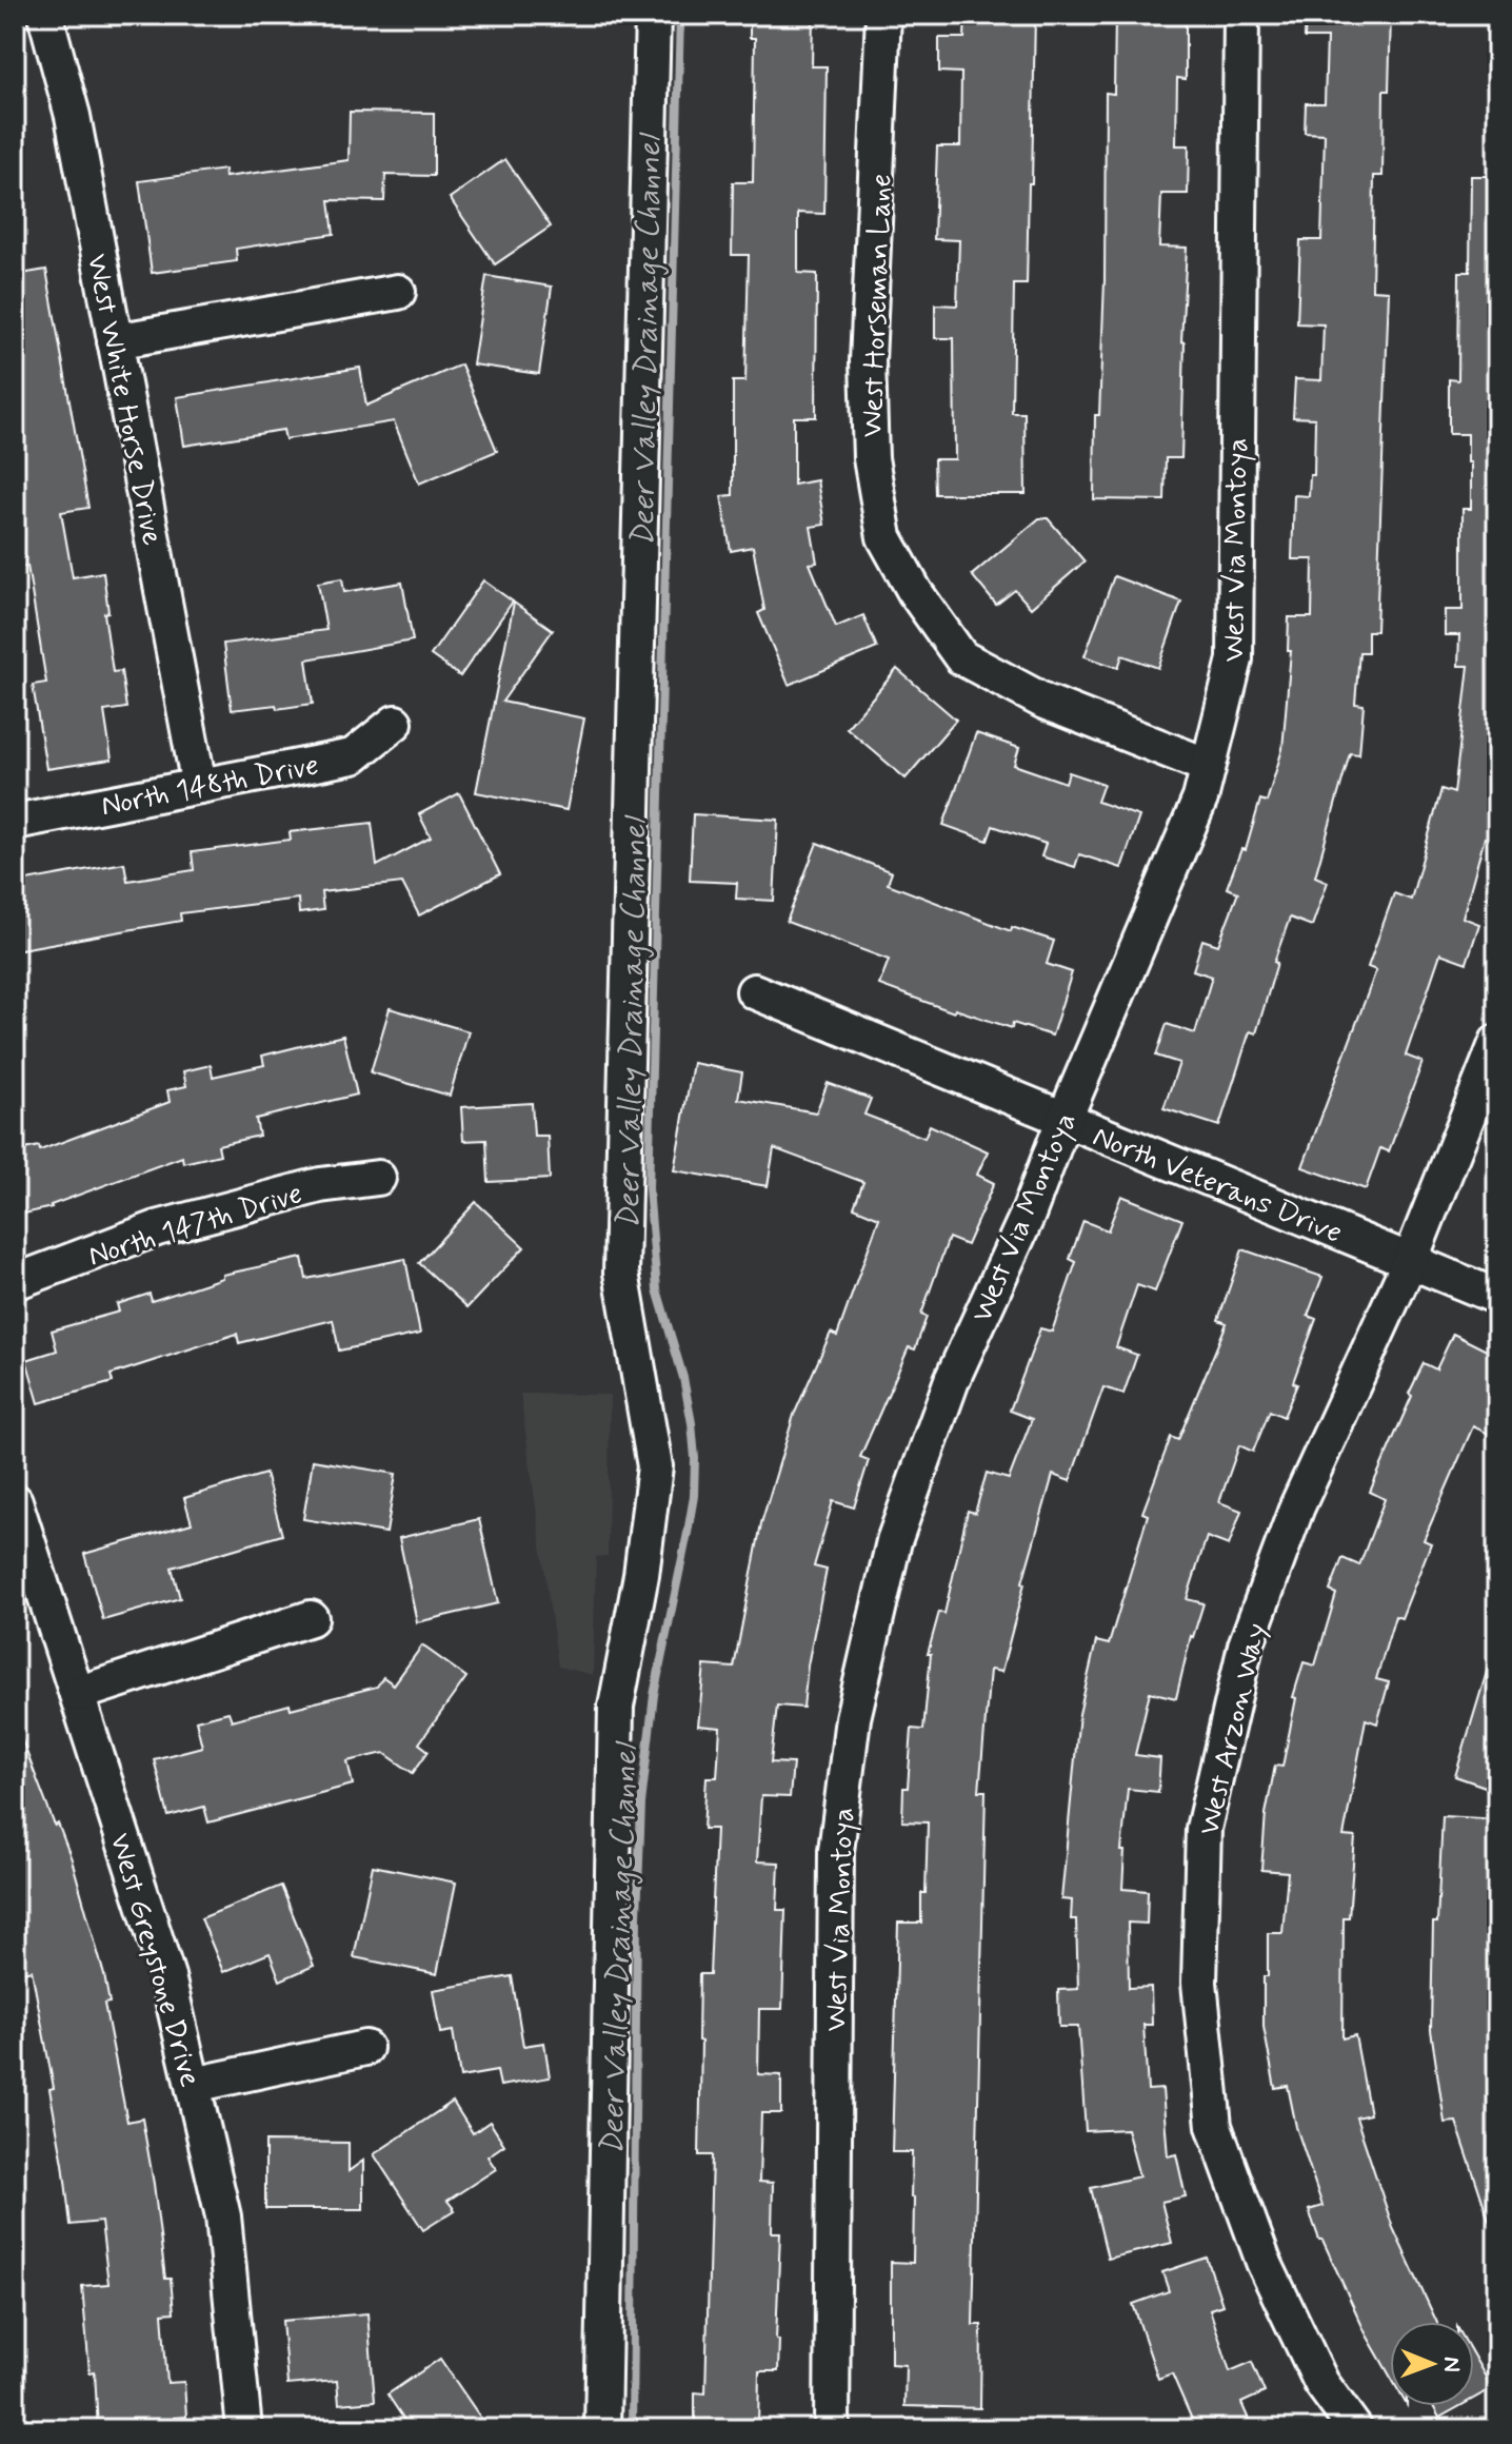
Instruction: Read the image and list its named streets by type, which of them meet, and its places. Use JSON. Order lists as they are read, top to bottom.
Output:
{
  "streets": {
    "street": [
      "West Horseman Lane",
      "West White Horse Drive",
      "West Via Montoya",
      "North 148th Drive",
      "North Veterans Drive",
      "North 147th Drive",
      "West Arzon Way",
      "West Greystone Drive"
    ]
  },
  "crossings": [
    ["West Horseman Lane", "West Via Montoya"],
    ["West White Horse Drive", "North 148th Drive"],
    ["West Via Montoya", "North Veterans Drive"],
    ["North Veterans Drive", "West Arzon Way"]
  ],
  "water": ["Deer Valley Drainage Channel"],
  "north": "right"
}
